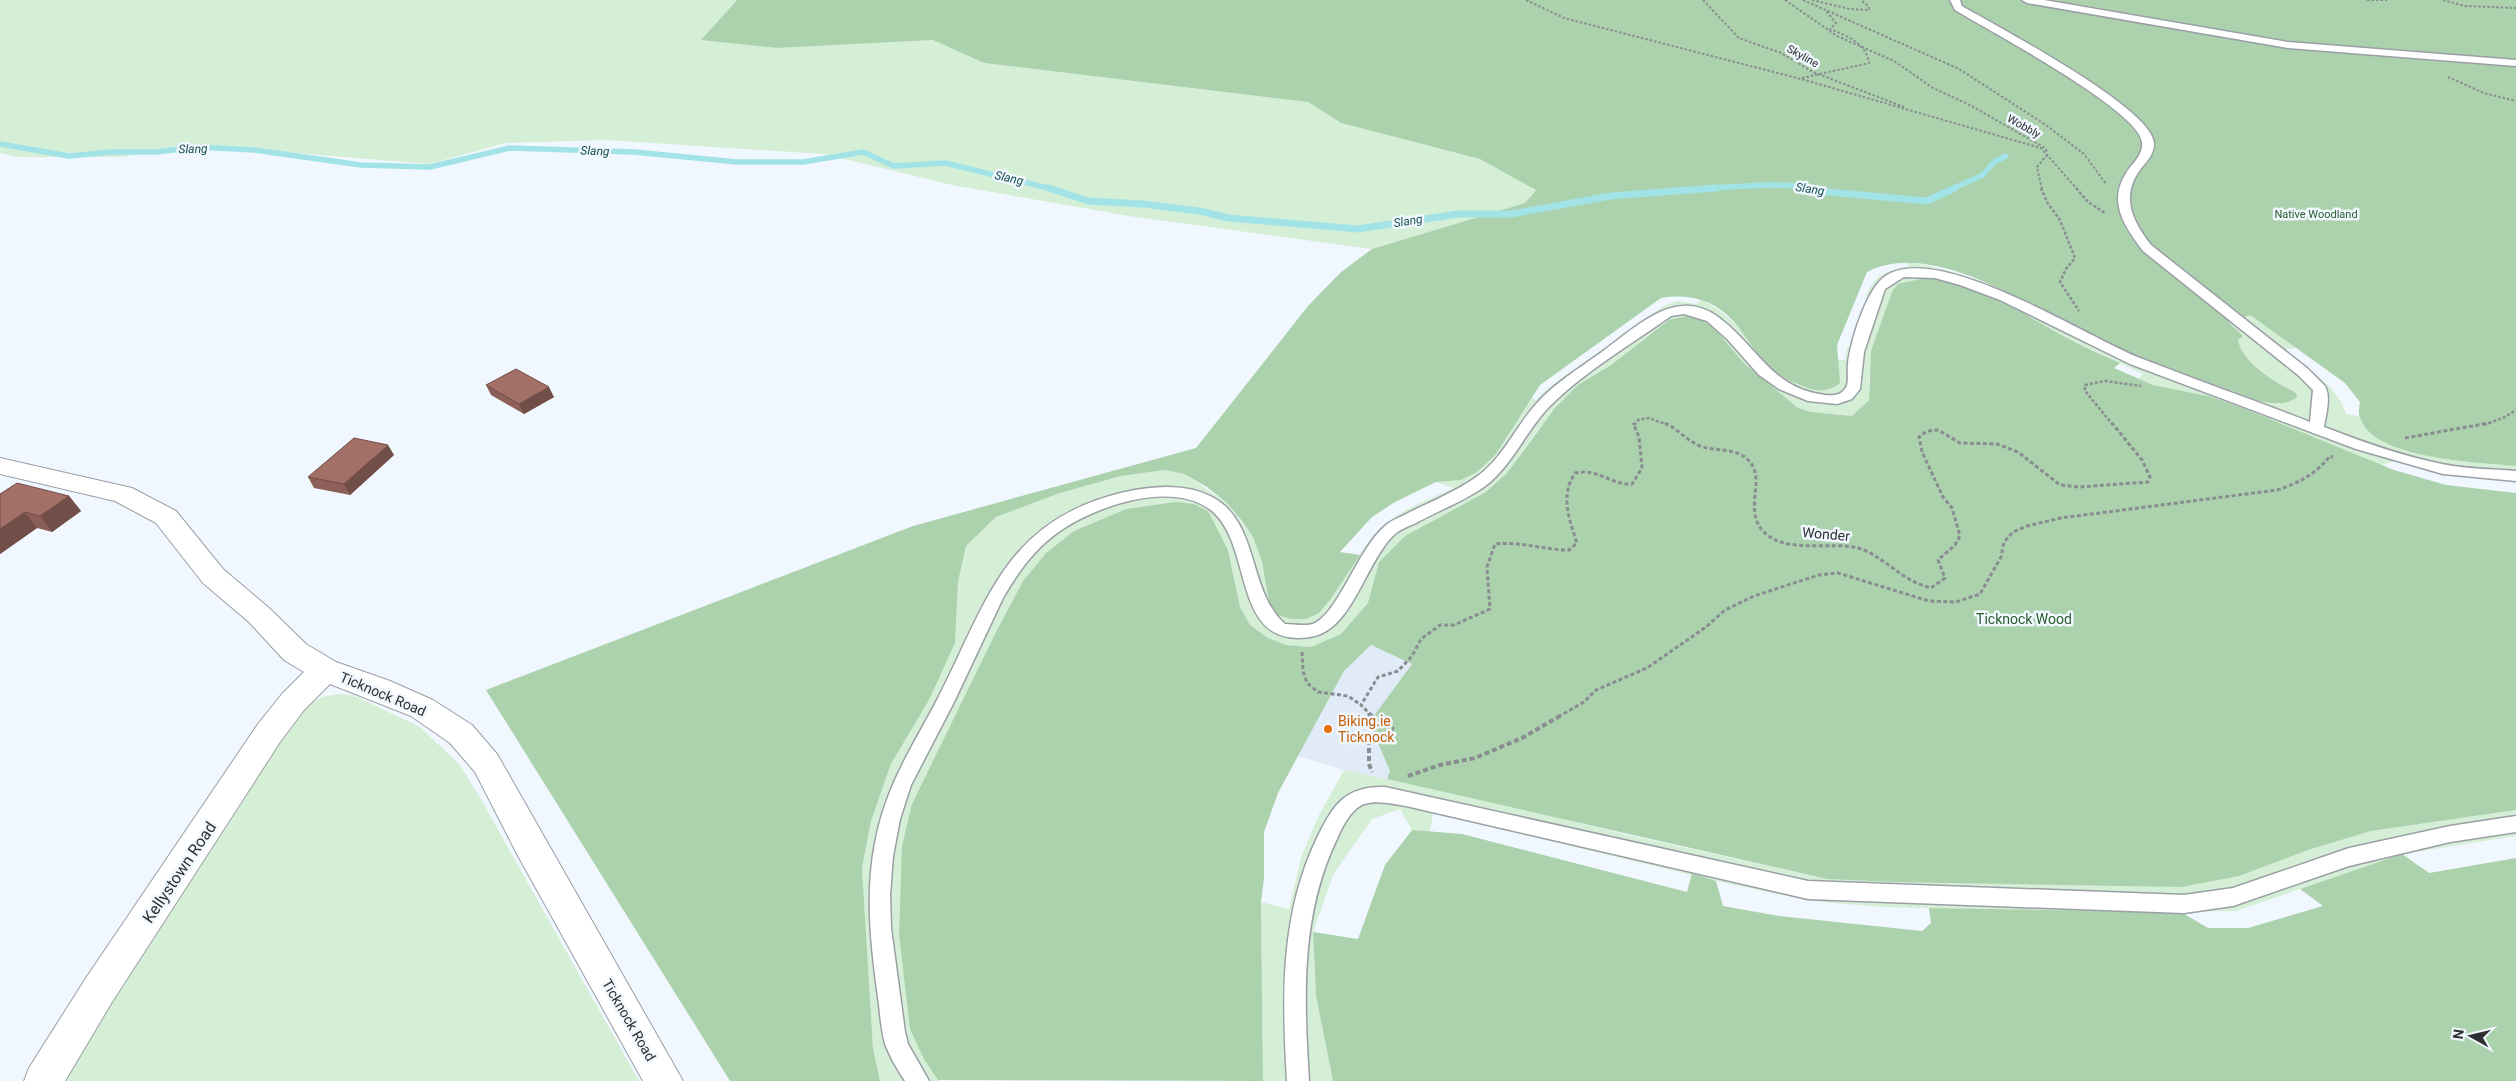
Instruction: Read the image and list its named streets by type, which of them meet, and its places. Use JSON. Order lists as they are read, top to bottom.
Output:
{
  "streets": {
    "street": ["Ticknock Road", "Kellystown Road"],
    "path": ["Skyline", "Wobbly", "Wonder"]
  },
  "crossings": [
    ["Ticknock Road", "Kellystown Road"]
  ],
  "water": ["Slang"],
  "parks": ["Native Woodland", "Ticknock Wood"],
  "places": ["Biking.ie Ticknock"],
  "north": "left"
}
